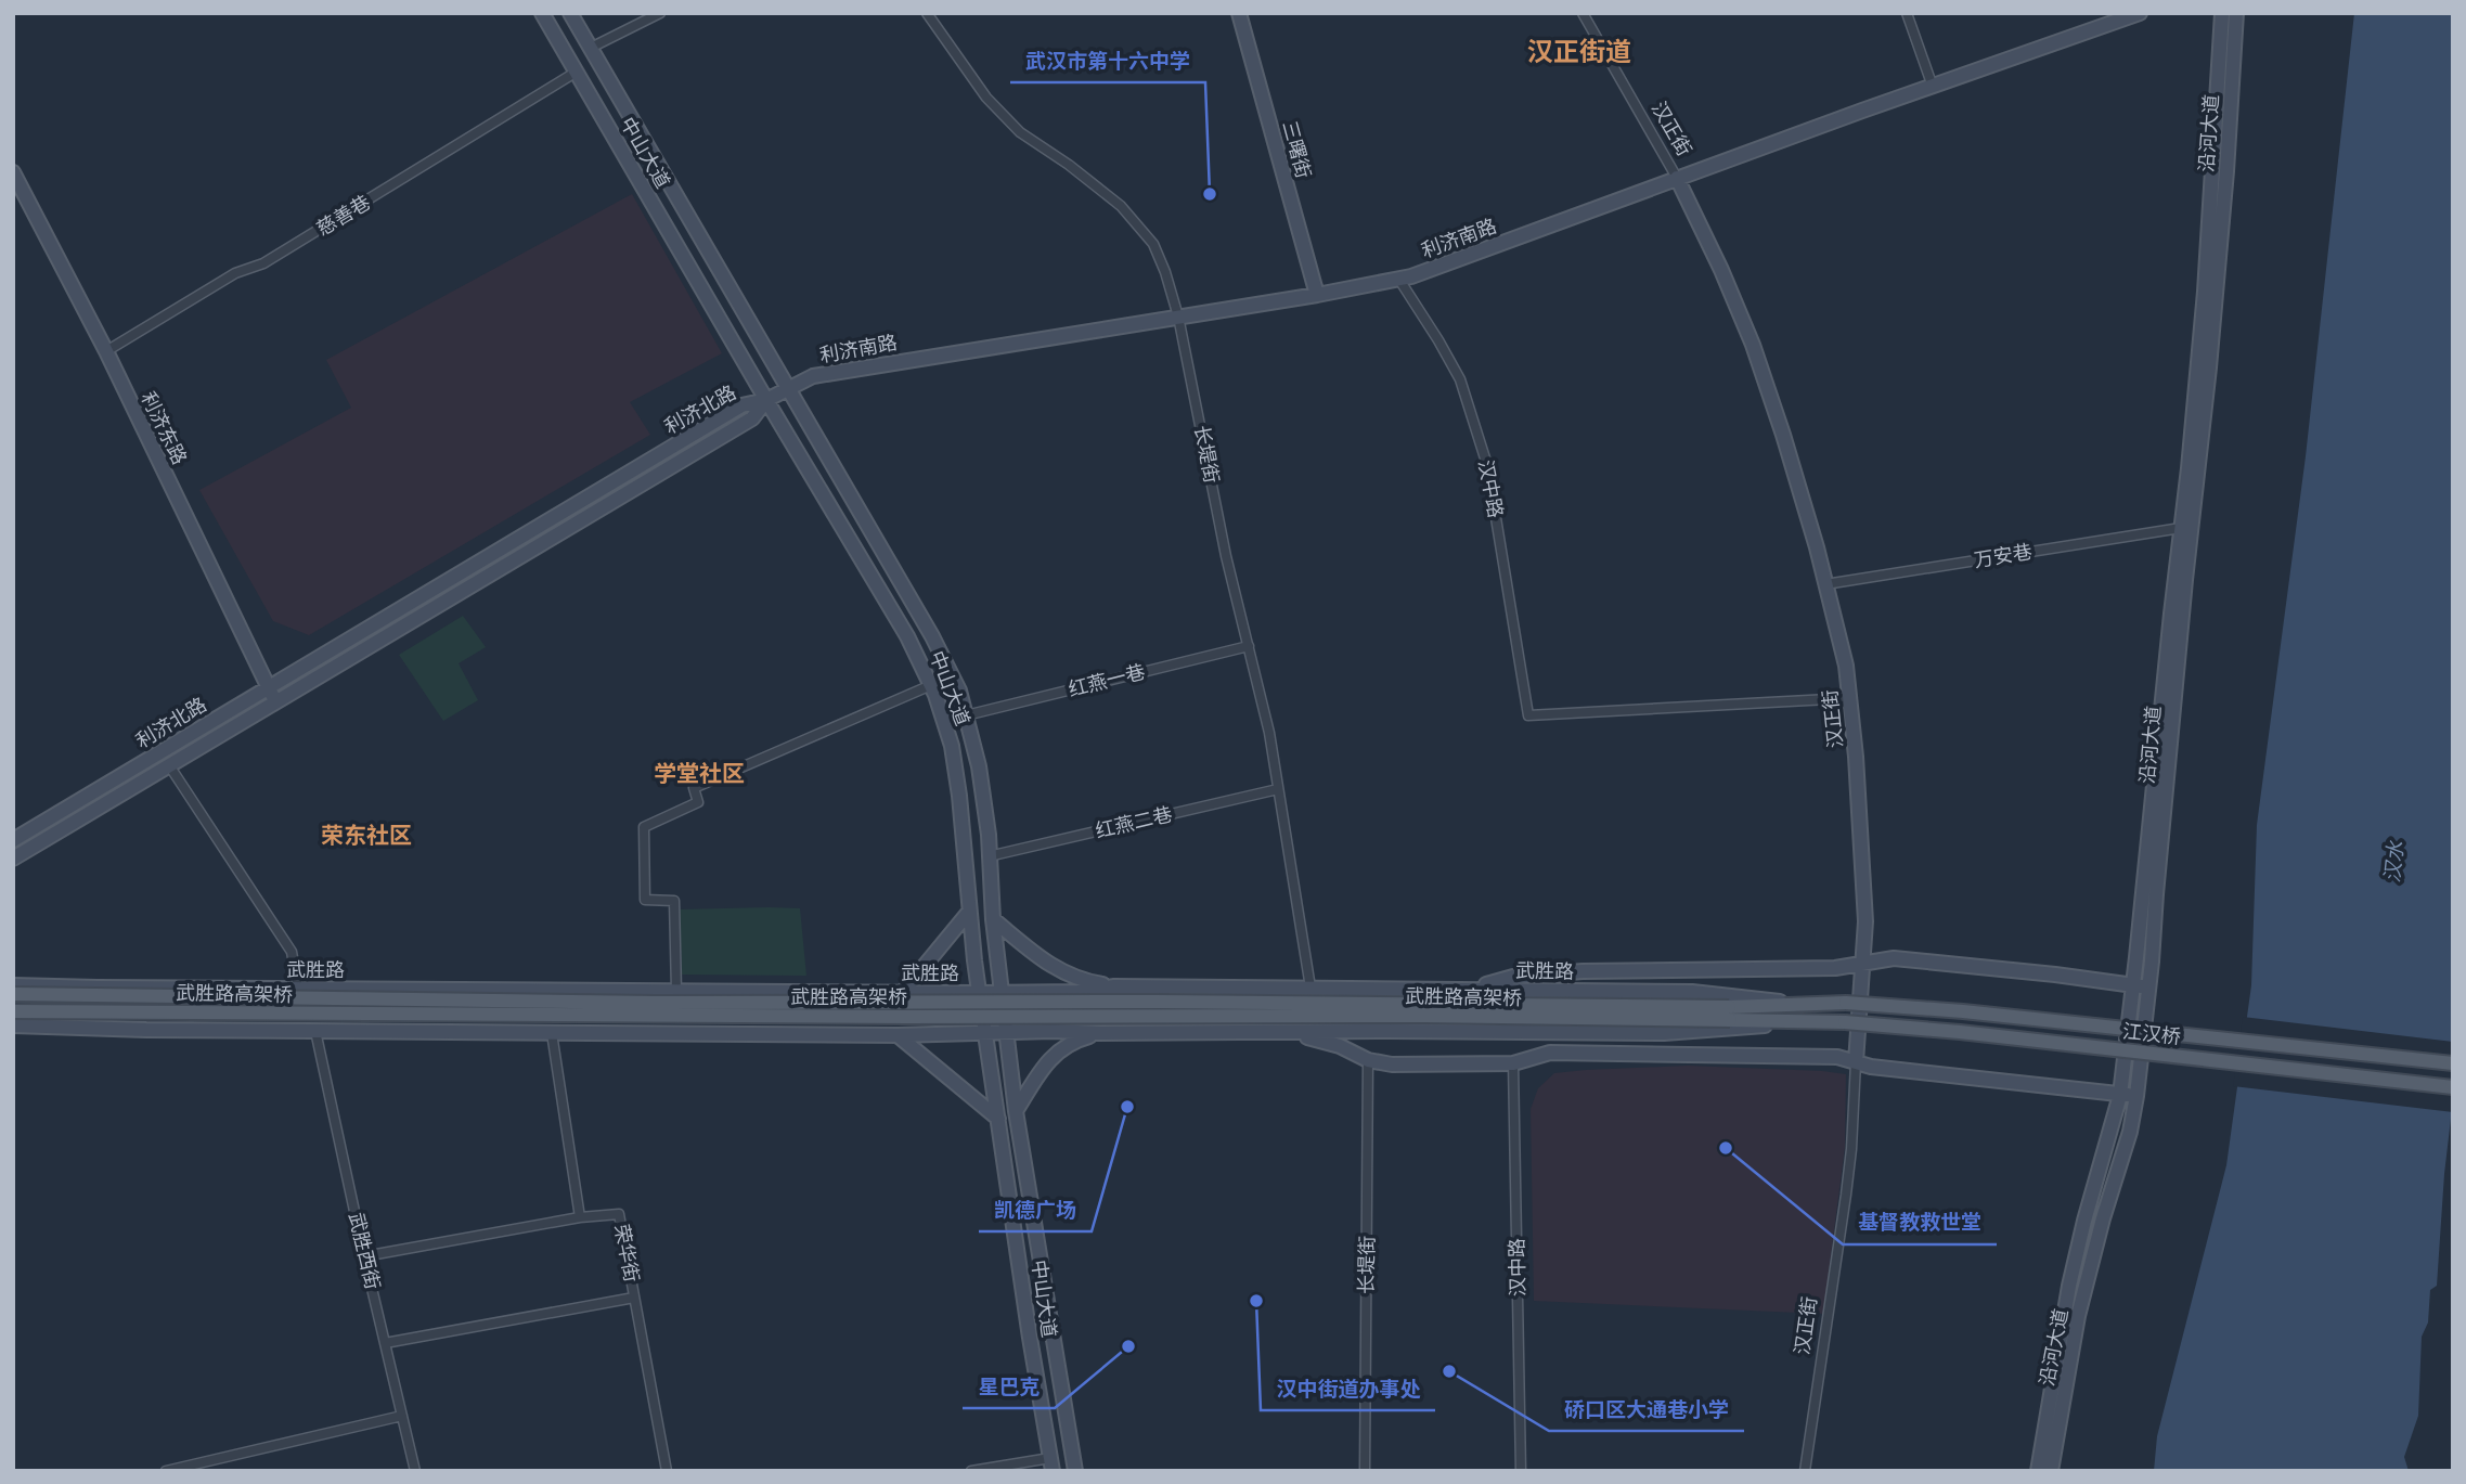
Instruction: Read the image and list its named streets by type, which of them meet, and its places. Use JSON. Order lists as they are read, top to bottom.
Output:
{
  "streets": {
    "main road": [
      "汉正街",
      "沿河大道",
      "三曙街",
      "中山大道",
      "利济南路",
      "利济北路",
      "利济东路",
      "武胜路",
      "武胜路高架桥",
      "江汉桥"
    ],
    "street": [
      "慈善巷",
      "长堤街",
      "汉中路",
      "万安巷",
      "红燕一巷",
      "红燕二巷",
      "武胜西街",
      "荣华街"
    ]
  },
  "crossings": [
    ["汉正街", "利济南路"],
    ["汉正街", "汉中路"],
    ["汉正街", "万安巷"],
    ["沿河大道", "万安巷"],
    ["三曙街", "利济南路"],
    ["中山大道", "慈善巷"],
    ["中山大道", "利济南路"],
    ["中山大道", "利济北路"],
    ["中山大道", "红燕一巷"],
    ["中山大道", "红燕二巷"],
    ["中山大道", "武胜路"],
    ["慈善巷", "利济东路"],
    ["利济南路", "利济北路"],
    ["利济南路", "长堤街"],
    ["利济南路", "汉中路"],
    ["利济北路", "利济东路"],
    ["长堤街", "红燕一巷"],
    ["长堤街", "红燕二巷"],
    ["长堤街", "武胜路"],
    ["武胜路", "江汉桥"]
  ],
  "districts": ["汉正街道", "学堂社区", "荣东社区"],
  "water": ["汉水"],
  "places": [
    "武汉市第十六中学",
    "凯德广场",
    "基督教救世堂",
    "汉中街道办事处",
    "星巴克",
    "硚口区大通巷小学"
  ]
}
